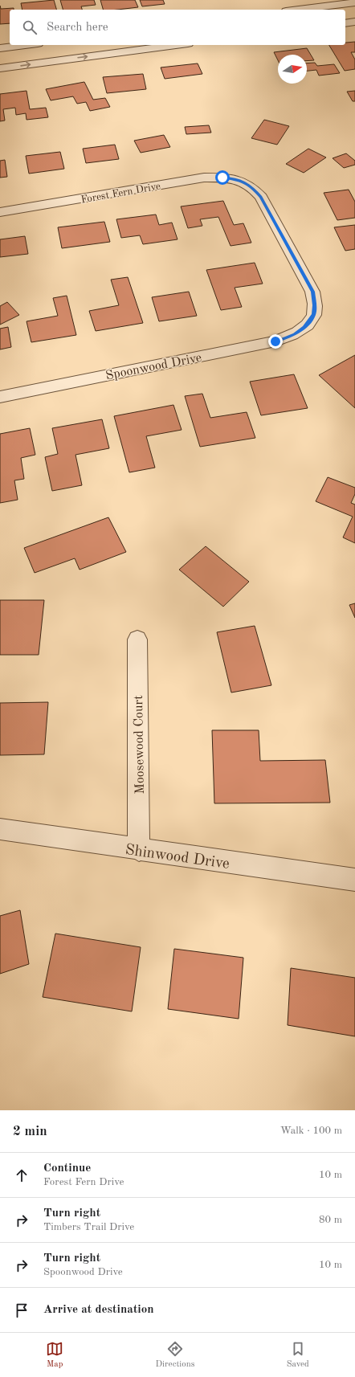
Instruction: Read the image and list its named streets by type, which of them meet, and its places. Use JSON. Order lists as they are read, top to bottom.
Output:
{
  "streets": {
    "street": [
      "Forest Fern Drive",
      "Spoonwood Drive",
      "Moosewood Court",
      "Shinwood Drive"
    ]
  },
  "crossings": [
    ["Forest Fern Drive", "Spoonwood Drive"],
    ["Moosewood Court", "Shinwood Drive"]
  ],
  "north": "right",
  "page": {
    "search": "Search here",
    "heading": ["2 min", "Walk · 100 m"],
    "list": [
      ["Continue", "Forest Fern Drive", "10 m"],
      ["Turn right", "Timbers Trail Drive", "80 m"],
      ["Turn right", "Spoonwood Drive", "10 m"],
      "Arrive at destination"
    ],
    "nav": ["Map", "Directions", "Saved"]
  }
}
